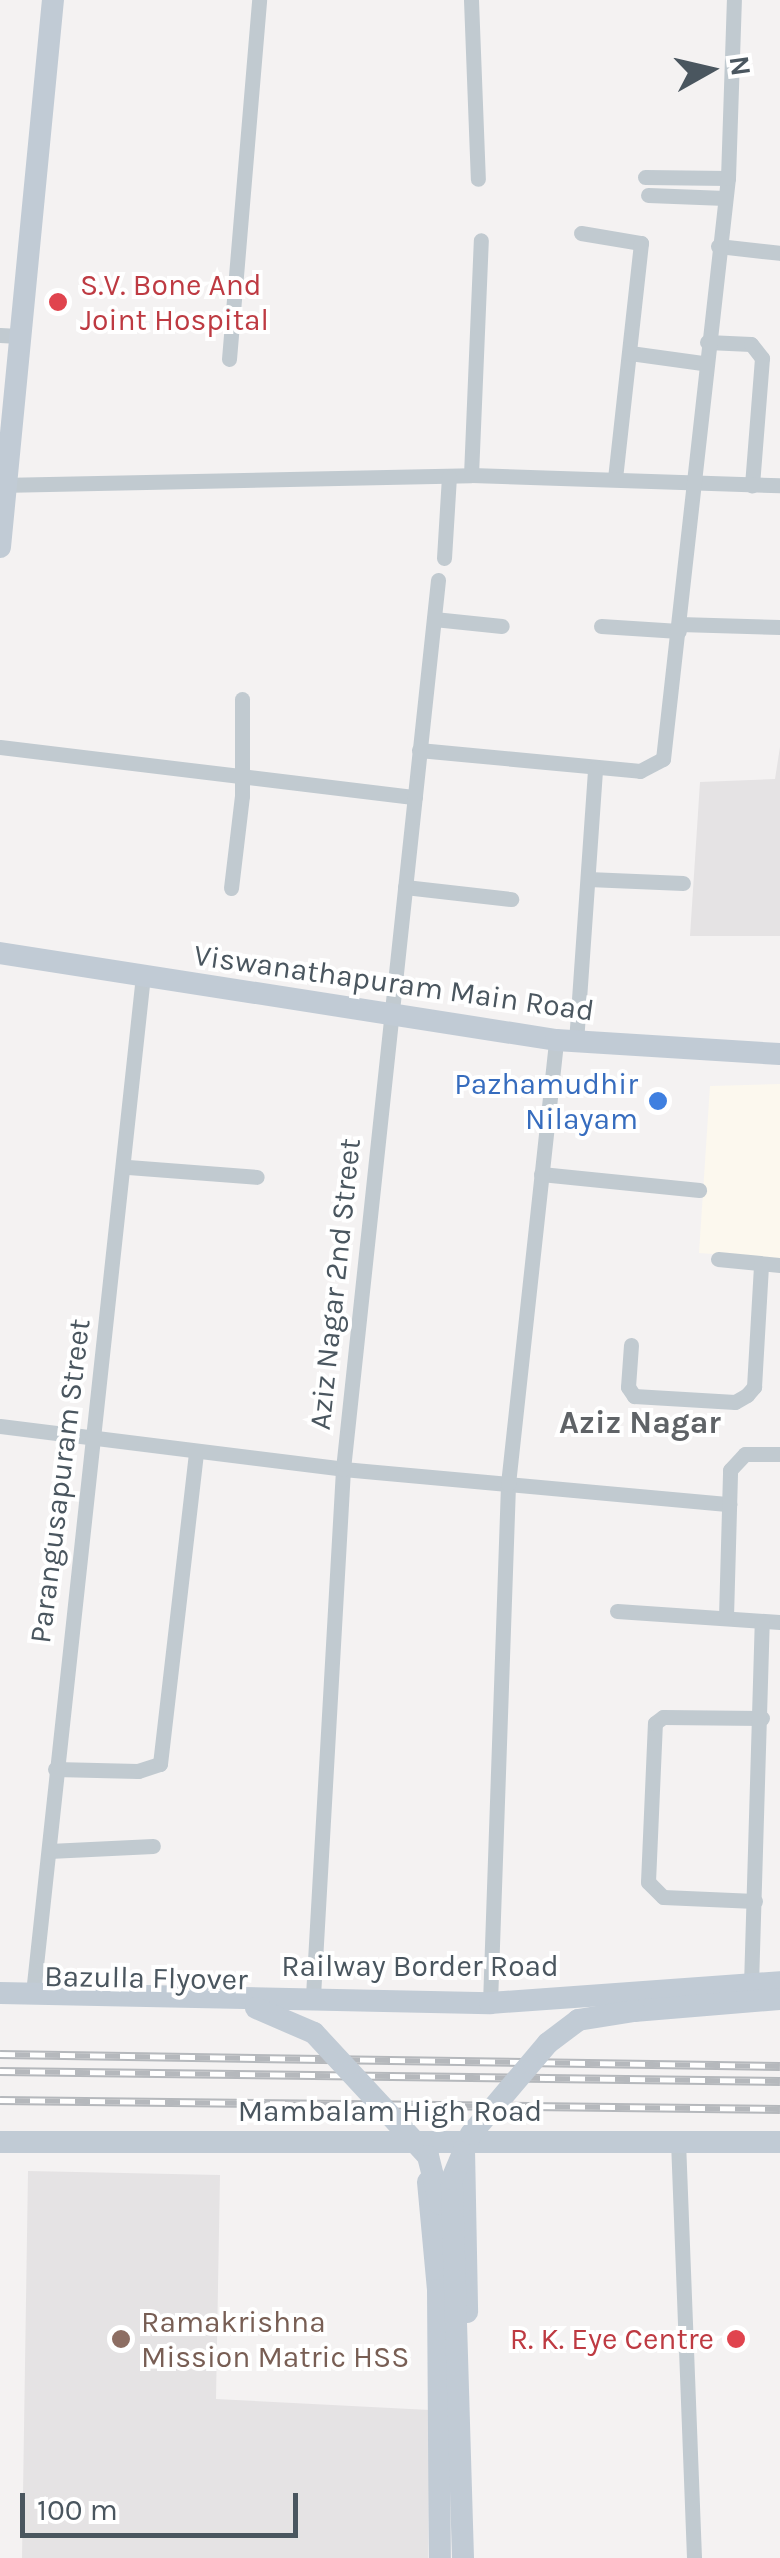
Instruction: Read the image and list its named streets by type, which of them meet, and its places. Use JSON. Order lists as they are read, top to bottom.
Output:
{
  "streets": {
    "street": [
      "Viswanathapuram Main Road",
      "Aziz Nagar 2nd Street",
      "Parangusapuram Street",
      "Railway Border Road",
      "Bazulla Flyover",
      "Mambalam High Road"
    ]
  },
  "crossings": [
    ["Viswanathapuram Main Road", "Aziz Nagar 2nd Street"],
    ["Viswanathapuram Main Road", "Parangusapuram Street"],
    ["Aziz Nagar 2nd Street", "Railway Border Road"],
    ["Parangusapuram Street", "Railway Border Road"]
  ],
  "districts": ["Aziz Nagar"],
  "places": [
    "S.V. Bone And Joint Hospital",
    "Pazhamudhir Nilayam",
    "Ramakrishna Mission Matric HSS",
    "R. K. Eye Centre"
  ],
  "scale_bar": "100 m",
  "north": "right"
}
